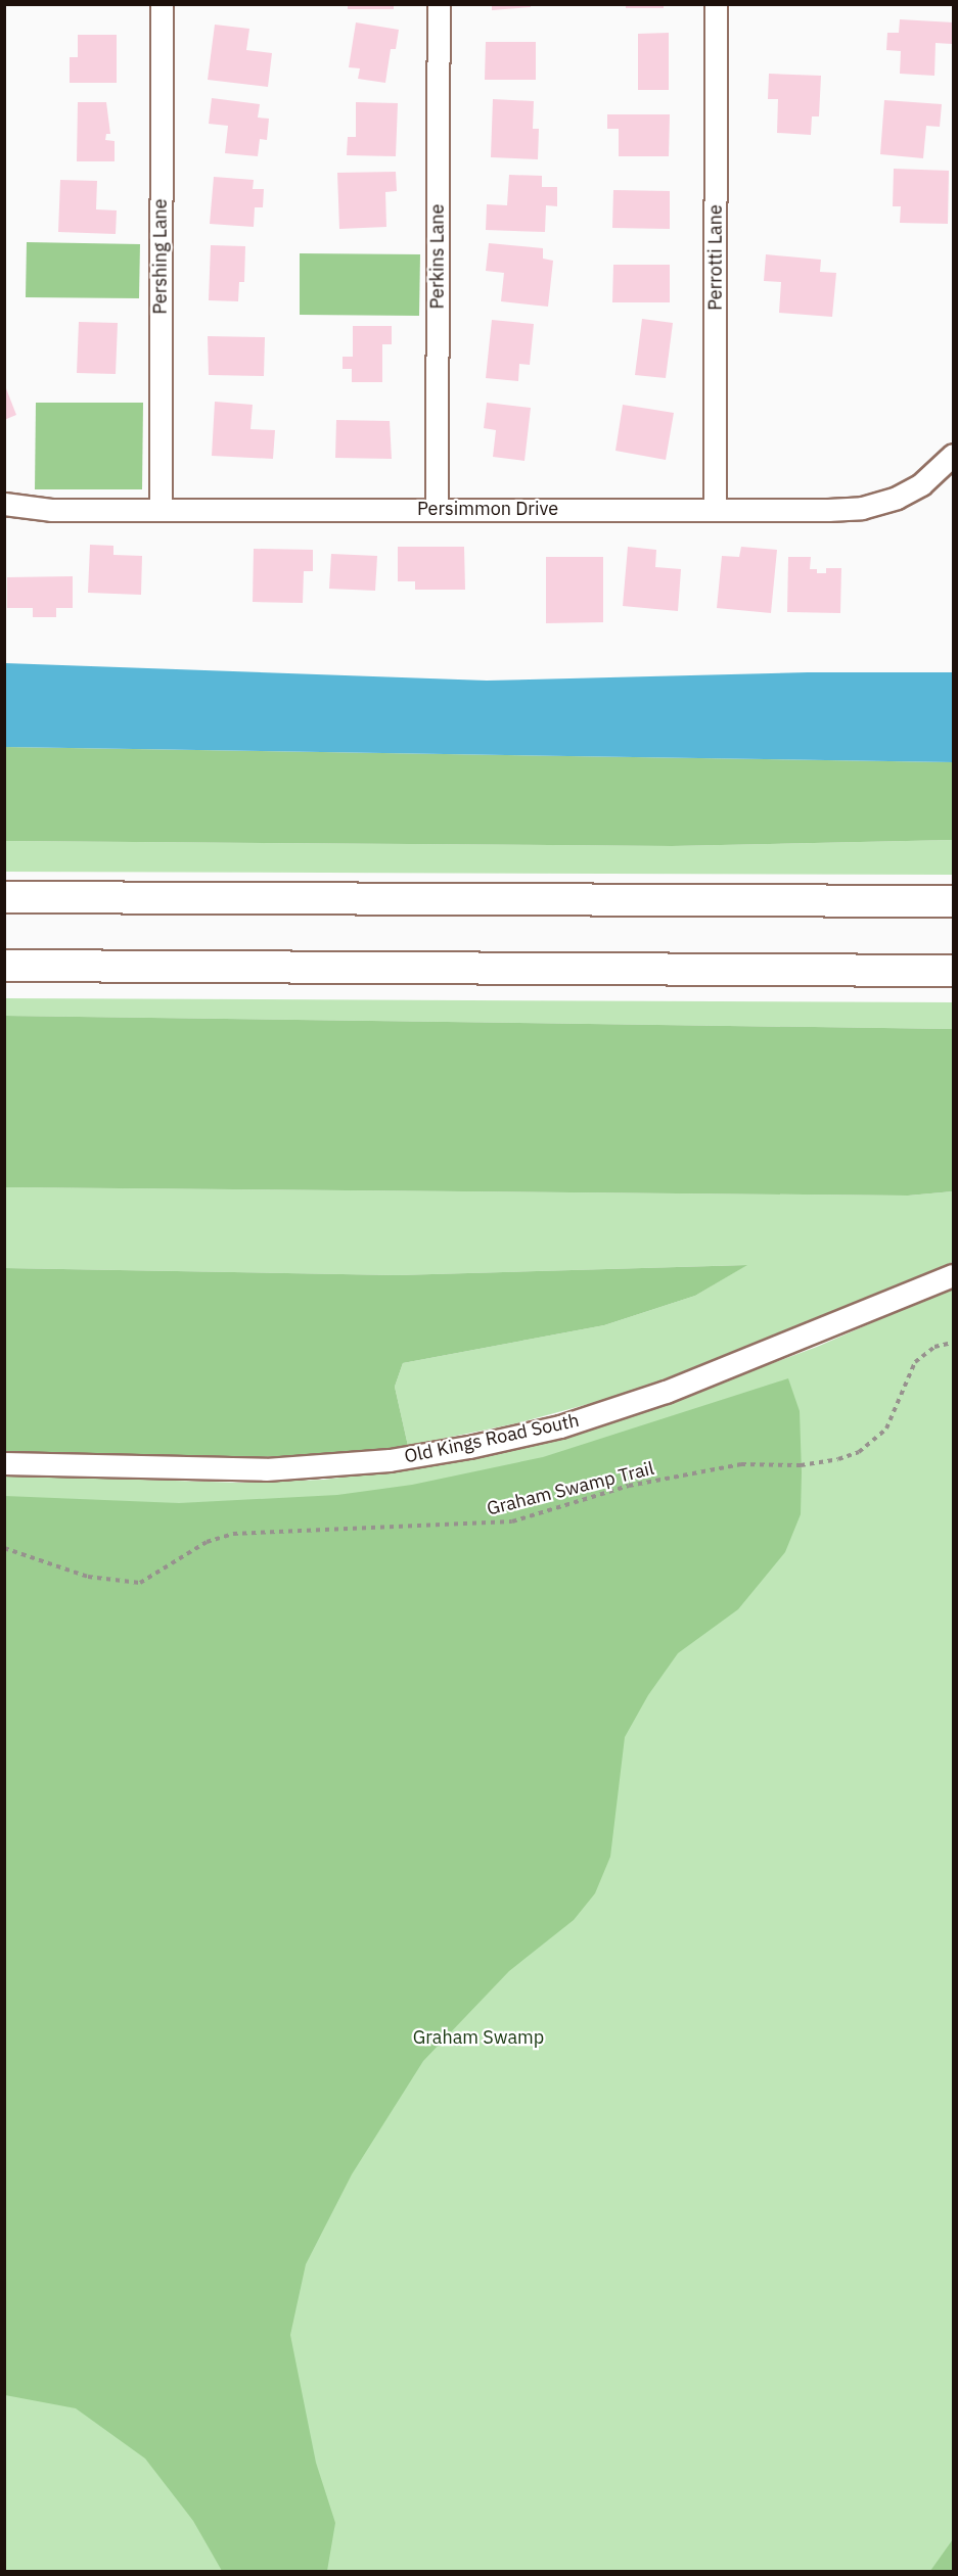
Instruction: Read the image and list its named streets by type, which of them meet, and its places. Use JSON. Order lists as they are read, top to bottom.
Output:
{
  "streets": {
    "street": [
      "Pershing Lane",
      "Perkins Lane",
      "Perrotti Lane",
      "Persimmon Drive",
      "Old Kings Road South"
    ],
    "path": ["Graham Swamp Trail"]
  },
  "crossings": [
    ["Pershing Lane", "Persimmon Drive"],
    ["Perkins Lane", "Persimmon Drive"],
    ["Perrotti Lane", "Persimmon Drive"]
  ],
  "parks": ["Graham Swamp"]
}
